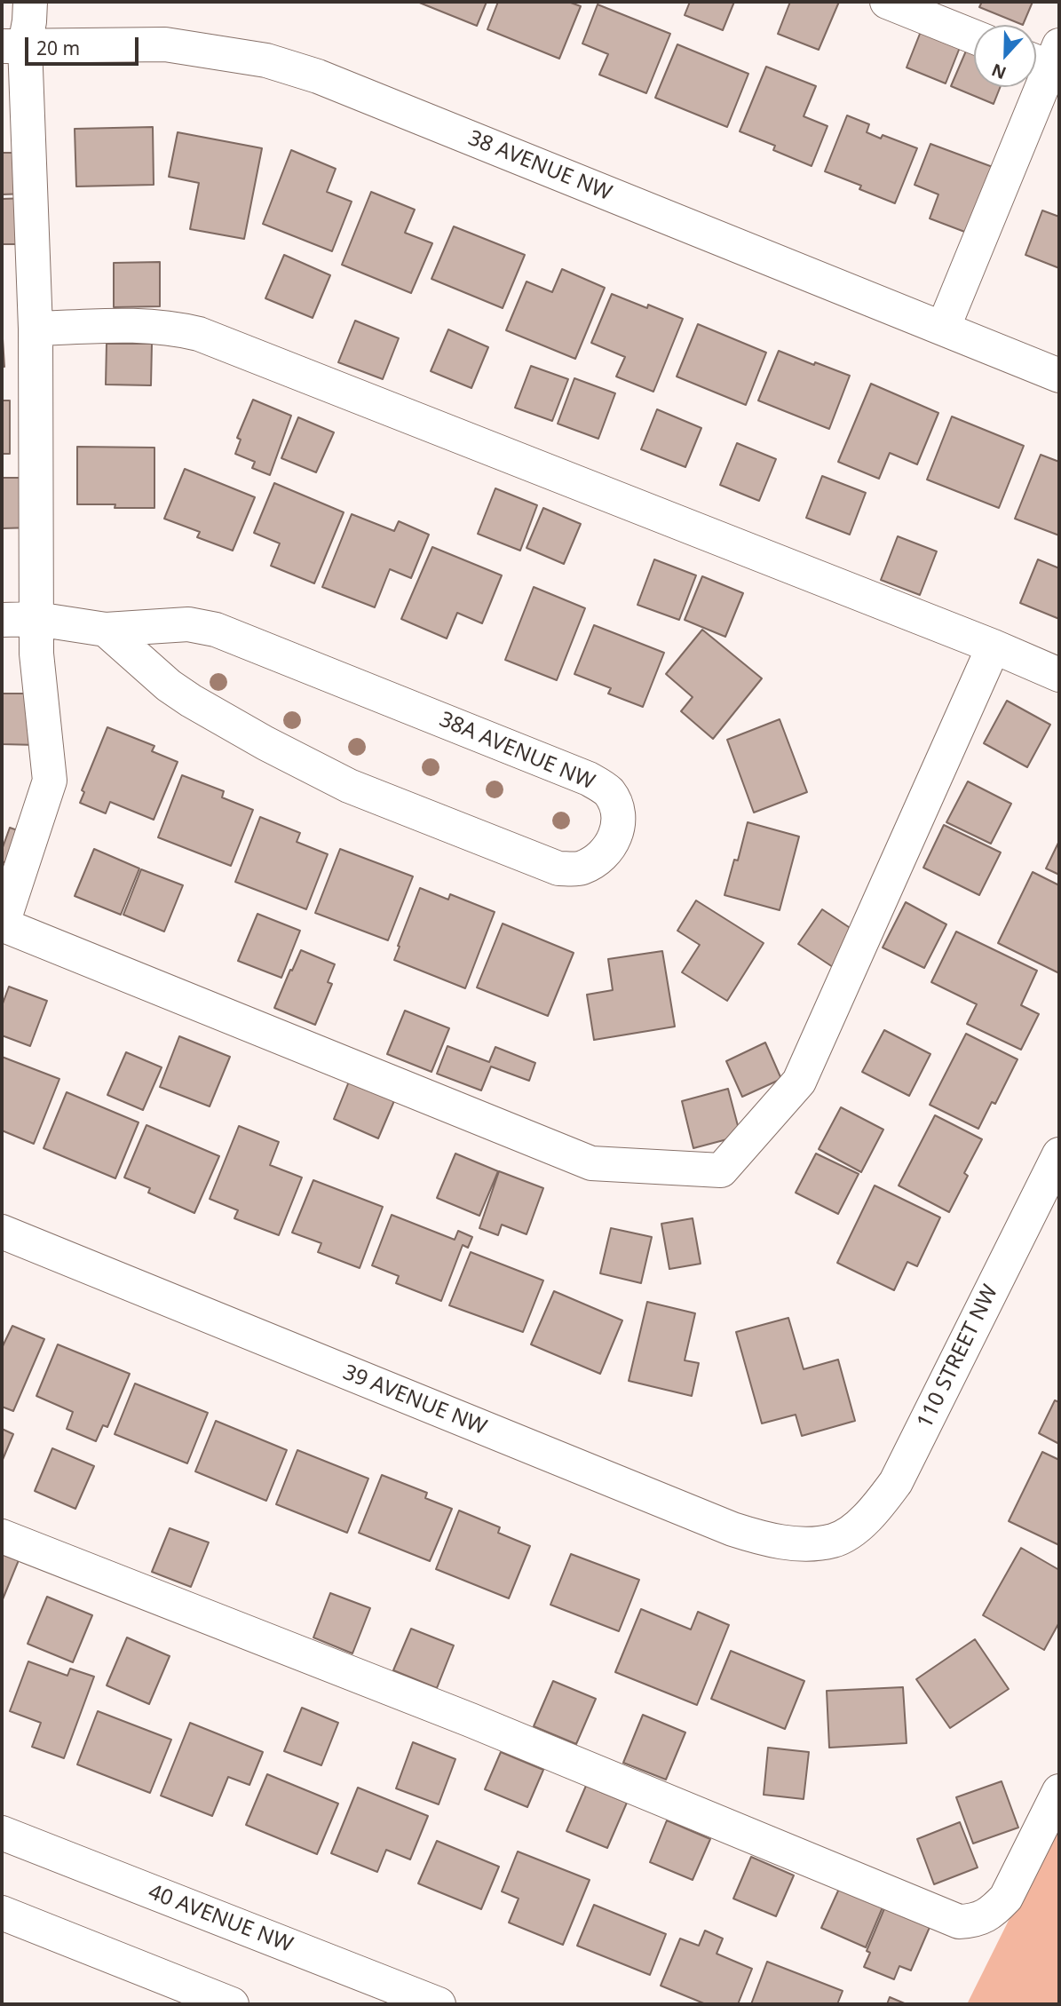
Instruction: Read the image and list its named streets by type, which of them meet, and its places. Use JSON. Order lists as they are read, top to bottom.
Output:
{
  "streets": {
    "street": [
      "38 AVENUE NW",
      "38A AVENUE NW",
      "110 STREET NW",
      "39 AVENUE NW",
      "40 AVENUE NW"
    ]
  },
  "crossings": [
    ["110 STREET NW", "39 AVENUE NW"]
  ],
  "scale_bar": "20 m",
  "north": "bottom"
}
